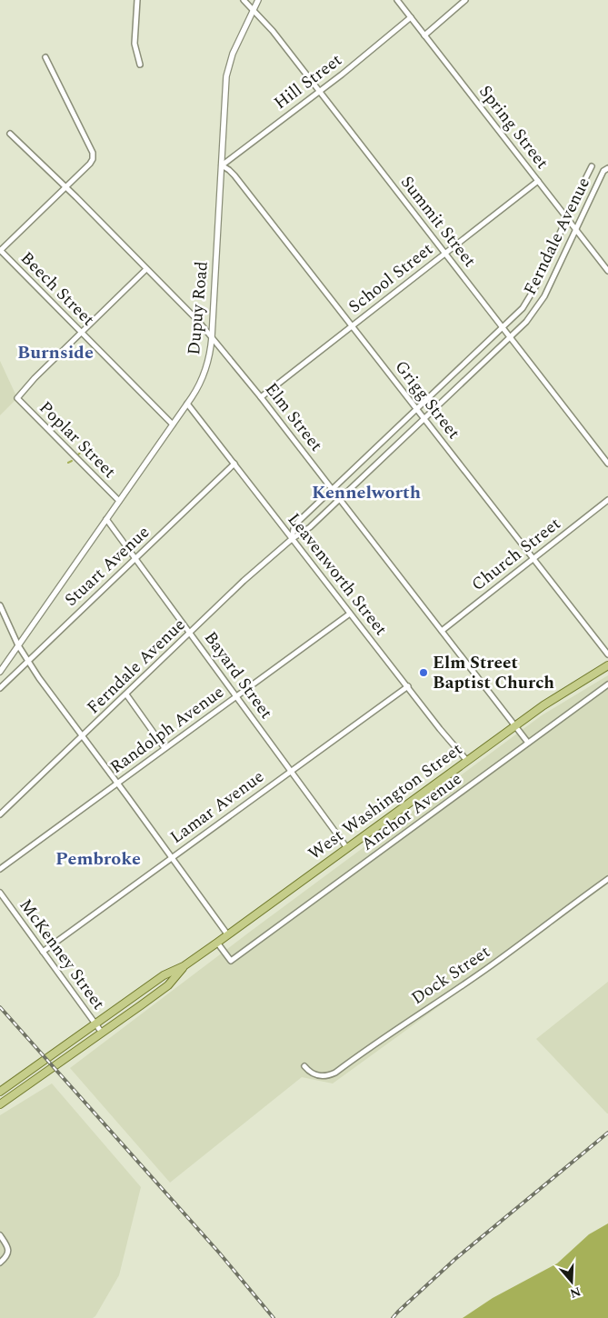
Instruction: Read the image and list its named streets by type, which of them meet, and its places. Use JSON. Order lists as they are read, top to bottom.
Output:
{
  "streets": {
    "main road": ["West Washington Street"],
    "street": [
      "Hill Street",
      "Spring Street",
      "Summit Street",
      "Ferndale Avenue",
      "School Street",
      "Beech Street",
      "Dupuy Road",
      "Grigg Street",
      "Elm Street",
      "Poplar Street",
      "Church Street",
      "Stuart Avenue",
      "Leavenworth Street",
      "Bayard Street",
      "Randolph Avenue",
      "Lamar Avenue",
      "Anchor Avenue",
      "McKenney Street",
      "Dock Street"
    ]
  },
  "crossings": [
    ["Hill Street", "Spring Street"],
    ["Hill Street", "Summit Street"],
    ["Hill Street", "Dupuy Road"],
    ["Hill Street", "Grigg Street"],
    ["Spring Street", "Ferndale Avenue"],
    ["Spring Street", "School Street"],
    ["Summit Street", "Ferndale Avenue"],
    ["Summit Street", "School Street"],
    ["Summit Street", "Dupuy Road"],
    ["Ferndale Avenue", "Grigg Street"],
    ["Ferndale Avenue", "Elm Street"],
    ["Ferndale Avenue", "Leavenworth Street"],
    ["Ferndale Avenue", "Bayard Street"],
    ["School Street", "Grigg Street"],
    ["School Street", "Elm Street"],
    ["Beech Street", "Dupuy Road"],
    ["Beech Street", "Poplar Street"],
    ["Dupuy Road", "Grigg Street"],
    ["Dupuy Road", "Elm Street"],
    ["Dupuy Road", "Poplar Street"],
    ["Dupuy Road", "Leavenworth Street"],
    ["Dupuy Road", "Bayard Street"],
    ["Grigg Street", "Church Street"],
    ["Elm Street", "Church Street"],
    ["Elm Street", "West Washington Street"],
    ["Elm Street", "Anchor Avenue"],
    ["Stuart Avenue", "Leavenworth Street"],
    ["Stuart Avenue", "Bayard Street"],
    ["Leavenworth Street", "Randolph Avenue"],
    ["Leavenworth Street", "West Washington Street"],
    ["Leavenworth Street", "Lamar Avenue"],
    ["Bayard Street", "Randolph Avenue"],
    ["Bayard Street", "West Washington Street"],
    ["Bayard Street", "Lamar Avenue"],
    ["West Washington Street", "Anchor Avenue"],
    ["West Washington Street", "McKenney Street"],
    ["Lamar Avenue", "McKenney Street"]
  ],
  "districts": ["Burnside", "Kennelworth", "Pembroke"],
  "places": ["Elm Street Baptist Church"],
  "north": "bottom"
}
